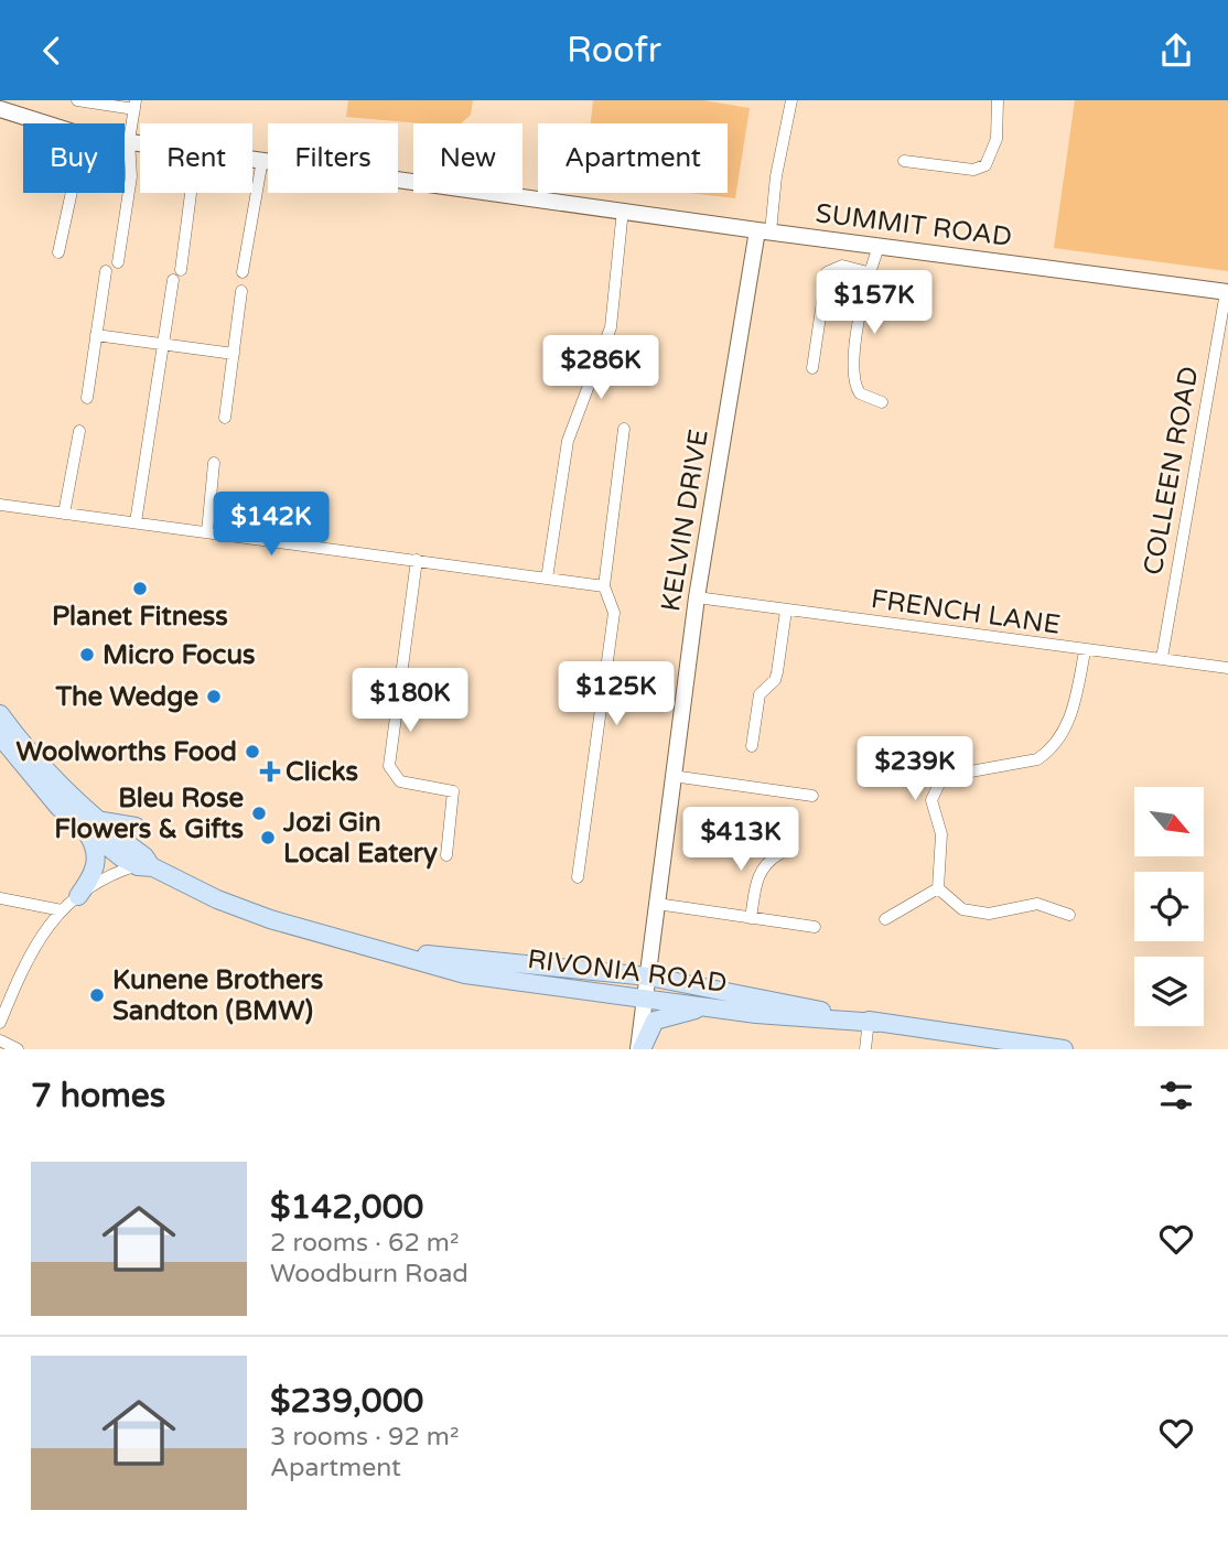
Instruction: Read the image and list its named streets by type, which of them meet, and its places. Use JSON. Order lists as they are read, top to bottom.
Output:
{
  "streets": {
    "main road": ["SUMMIT ROAD", "KELVIN DRIVE", "RIVONIA ROAD"],
    "street": ["COLLEEN ROAD", "FRENCH LANE"]
  },
  "crossings": [
    ["SUMMIT ROAD", "COLLEEN ROAD"],
    ["SUMMIT ROAD", "KELVIN DRIVE"],
    ["COLLEEN ROAD", "FRENCH LANE"],
    ["KELVIN DRIVE", "FRENCH LANE"],
    ["KELVIN DRIVE", "RIVONIA ROAD"]
  ],
  "places": {
    "other": [
      "Planet Fitness",
      "Micro Focus",
      "The Wedge",
      "Woolworths Food",
      "Bleu Rose Flowers & Gifts",
      "Jozi Gin Local Eatery",
      "Kunene Brothers Sandton (BMW)"
    ],
    "health": ["Clicks"]
  },
  "north": "bottom right",
  "page": {
    "header": "Roofr",
    "chip": [
      "Buy",
      "Rent",
      "Filters",
      "New",
      "Apartment"
    ],
    "price": [
      "$157K",
      "$286K",
      "$142K",
      "$125K",
      "$180K",
      "$239K",
      "$413K"
    ],
    "heading": "7 homes",
    "list": [
      {
        "name": "$142,000",
        "note": "2 rooms · 62 m² · Woodburn Road"
      },
      {
        "name": "$239,000",
        "note": "3 rooms · 92 m² · Apartment"
      }
    ]
  }
}
